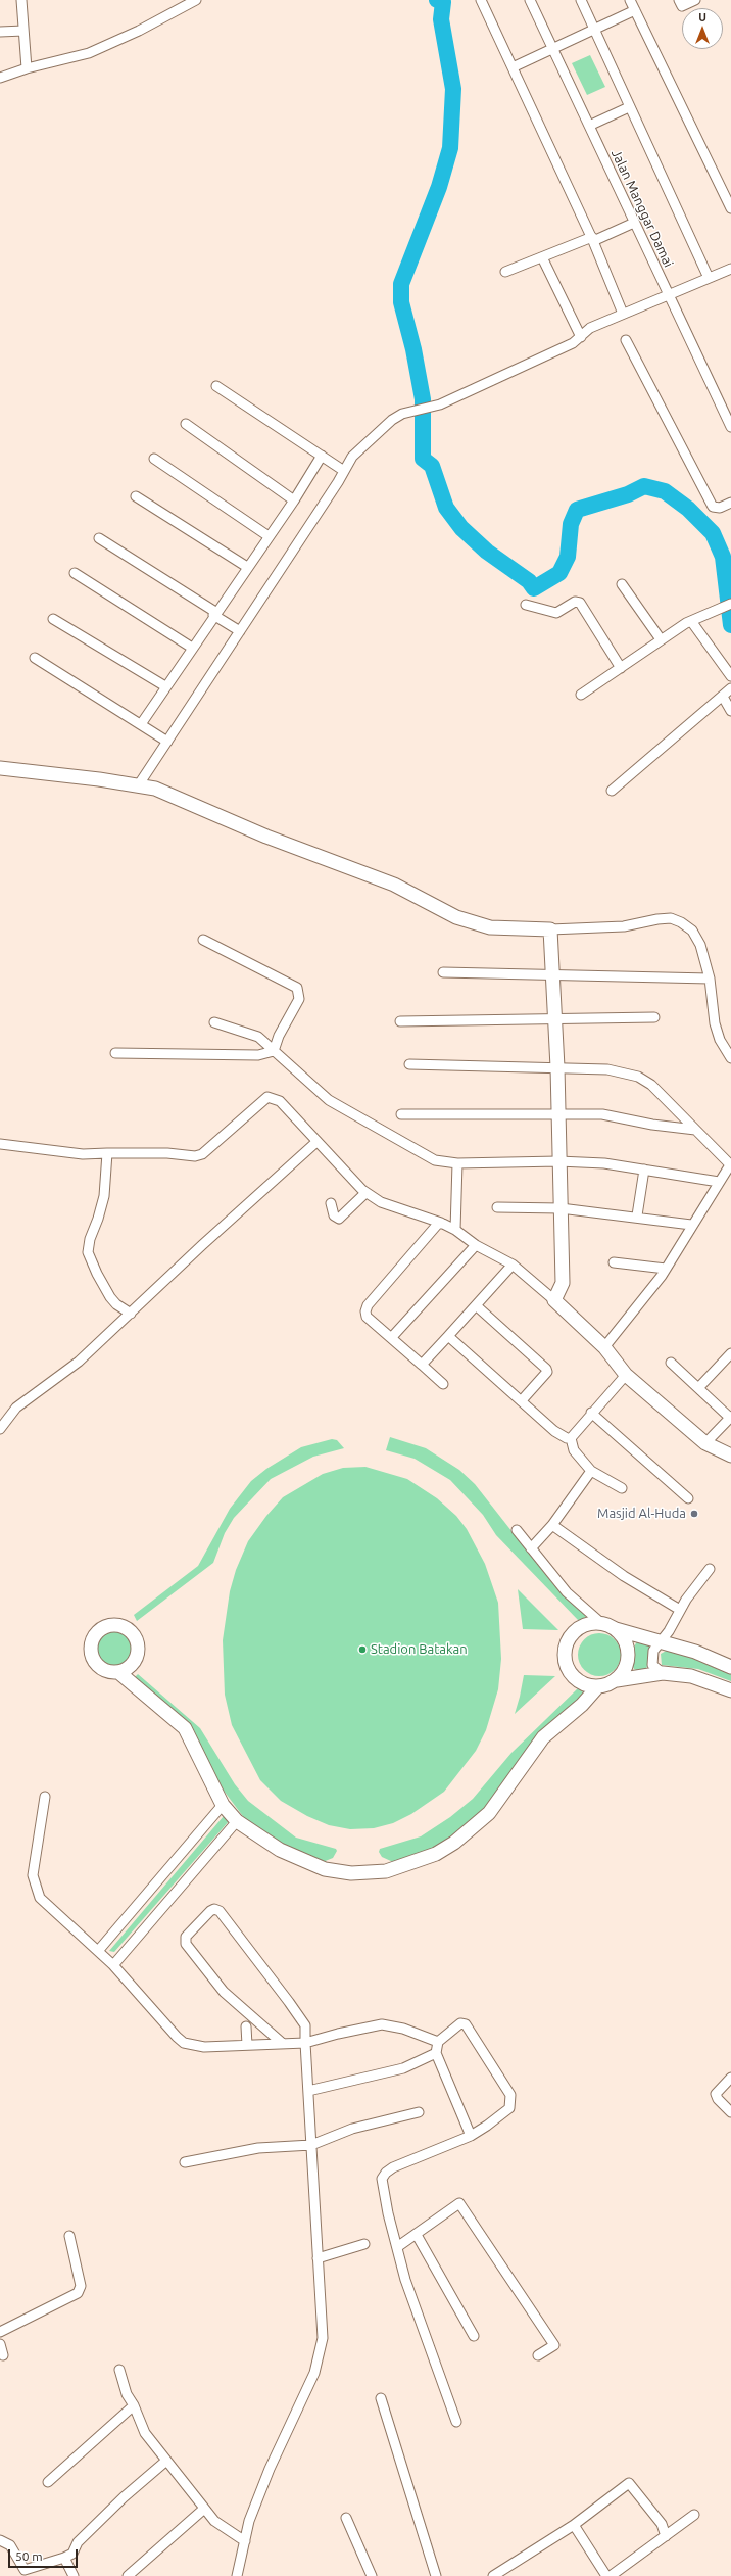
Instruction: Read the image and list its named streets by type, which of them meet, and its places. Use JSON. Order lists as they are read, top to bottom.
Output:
{
  "streets": {
    "street": ["Jalan Manggar Damai"]
  },
  "places": ["Masjid Al-Huda", "Stadion Batakan"],
  "scale_bar": "50 m",
  "north": "top"
}
